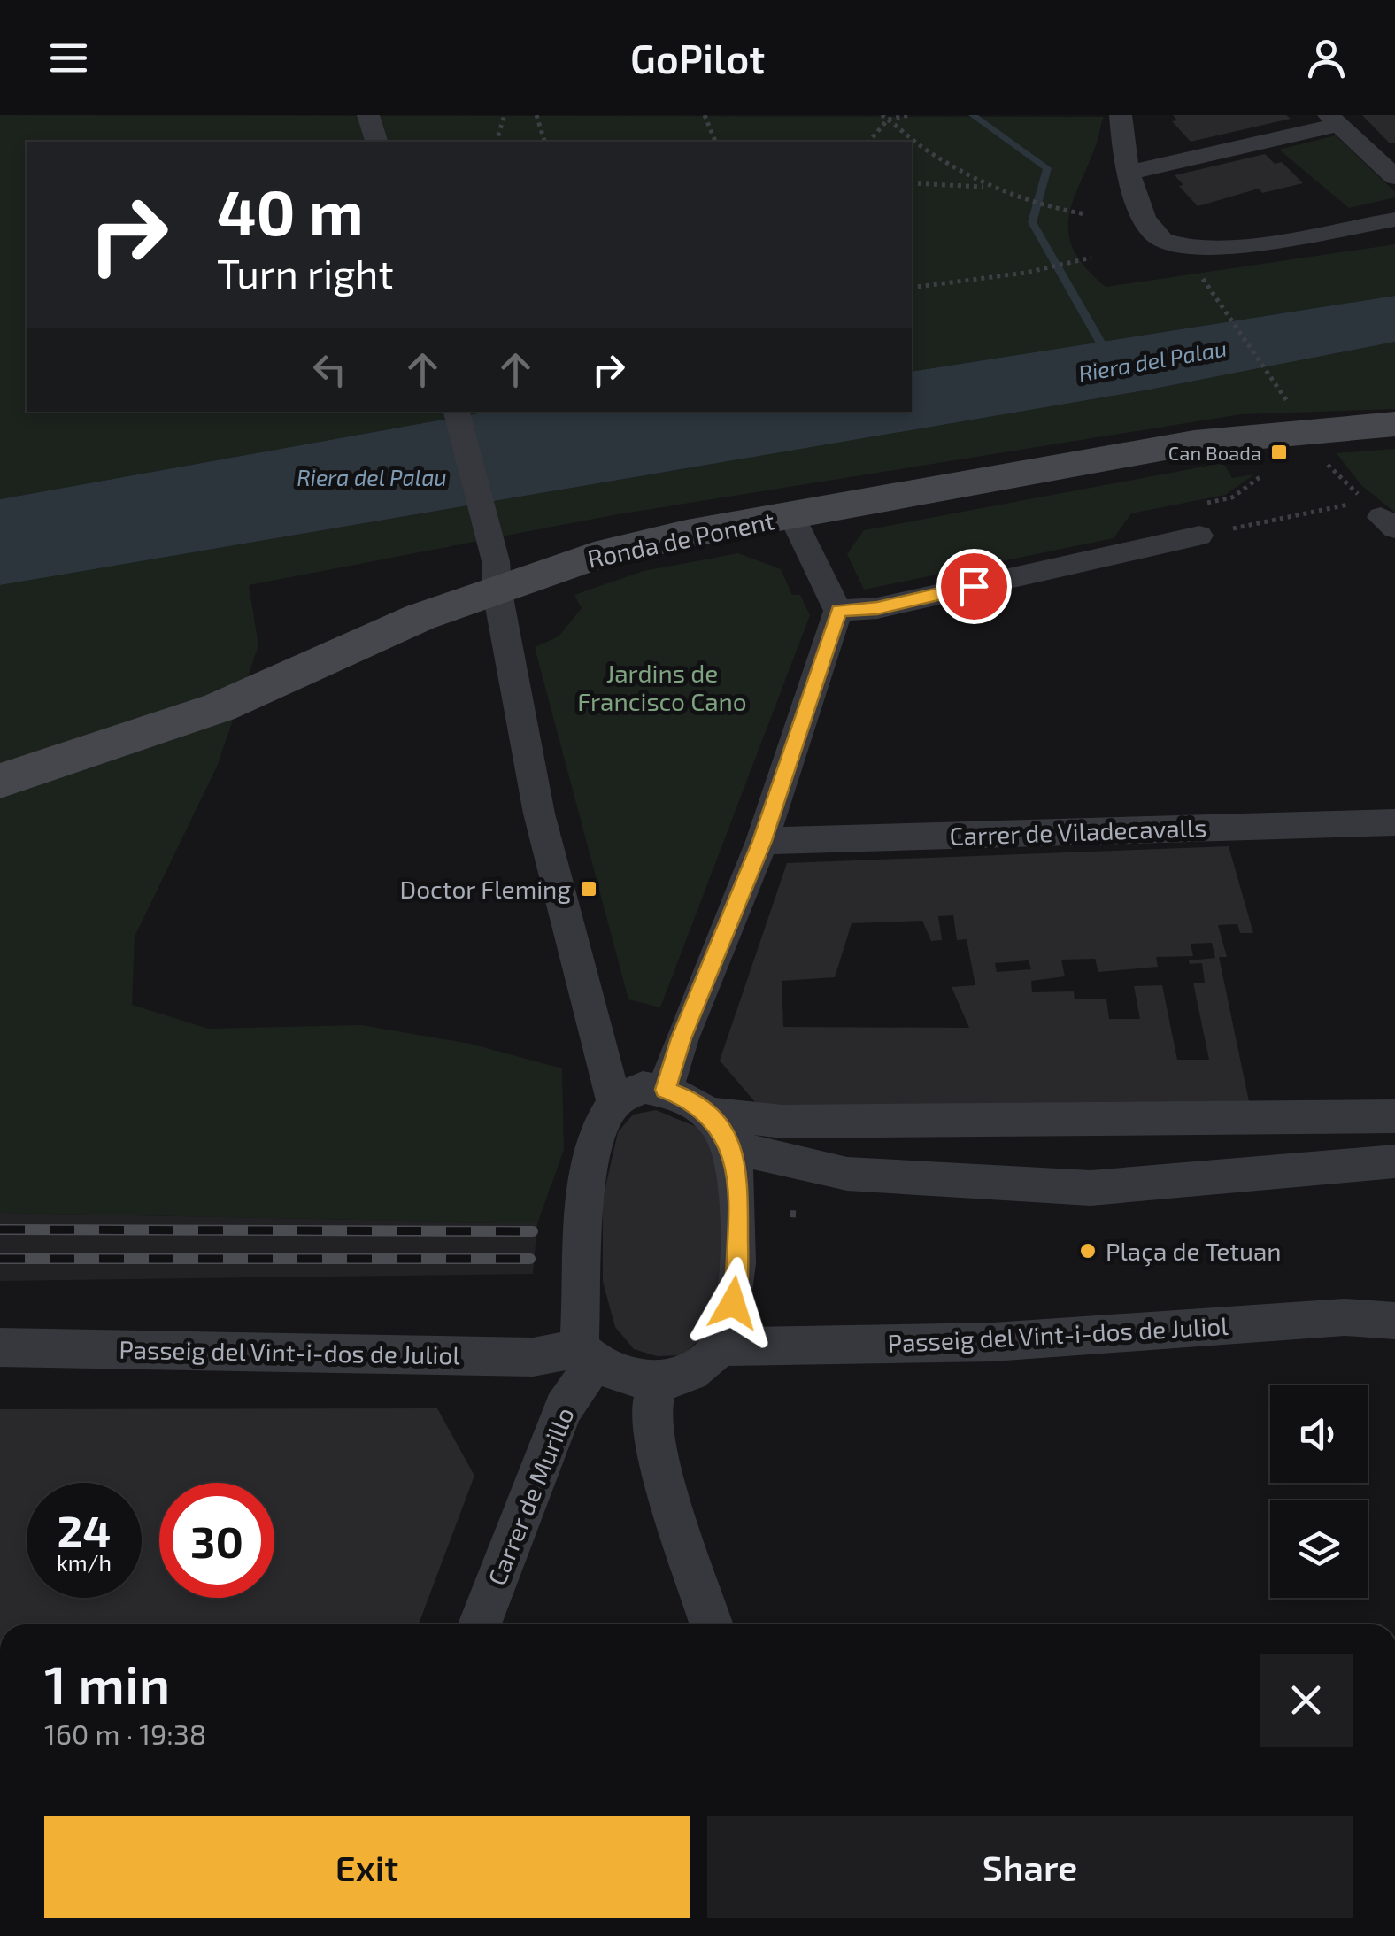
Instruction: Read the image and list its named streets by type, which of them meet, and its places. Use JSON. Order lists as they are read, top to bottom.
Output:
{
  "streets": {
    "main road": ["Ronda de Ponent"],
    "street": ["Carrer de Viladecavalls", "Passeig del Vint-i-dos de Juliol", "Carrer de Murillo"]
  },
  "crossings": [
    ["Passeig del Vint-i-dos de Juliol", "Carrer de Murillo"]
  ],
  "water": ["Riera del Palau"],
  "parks": ["Jardins de Francisco Cano"],
  "places": {
    "transit": ["Can Boada", "Doctor Fleming"],
    "other": ["Plaça de Tetuan"]
  },
  "page": {
    "header": "GoPilot",
    "turn": ["40 m", "Turn right"],
    "speed": "24 km/h",
    "limit": "30",
    "heading": ["1 min", "160 m · 19:38"],
    "buttons": ["Exit", "Share"]
  }
}
